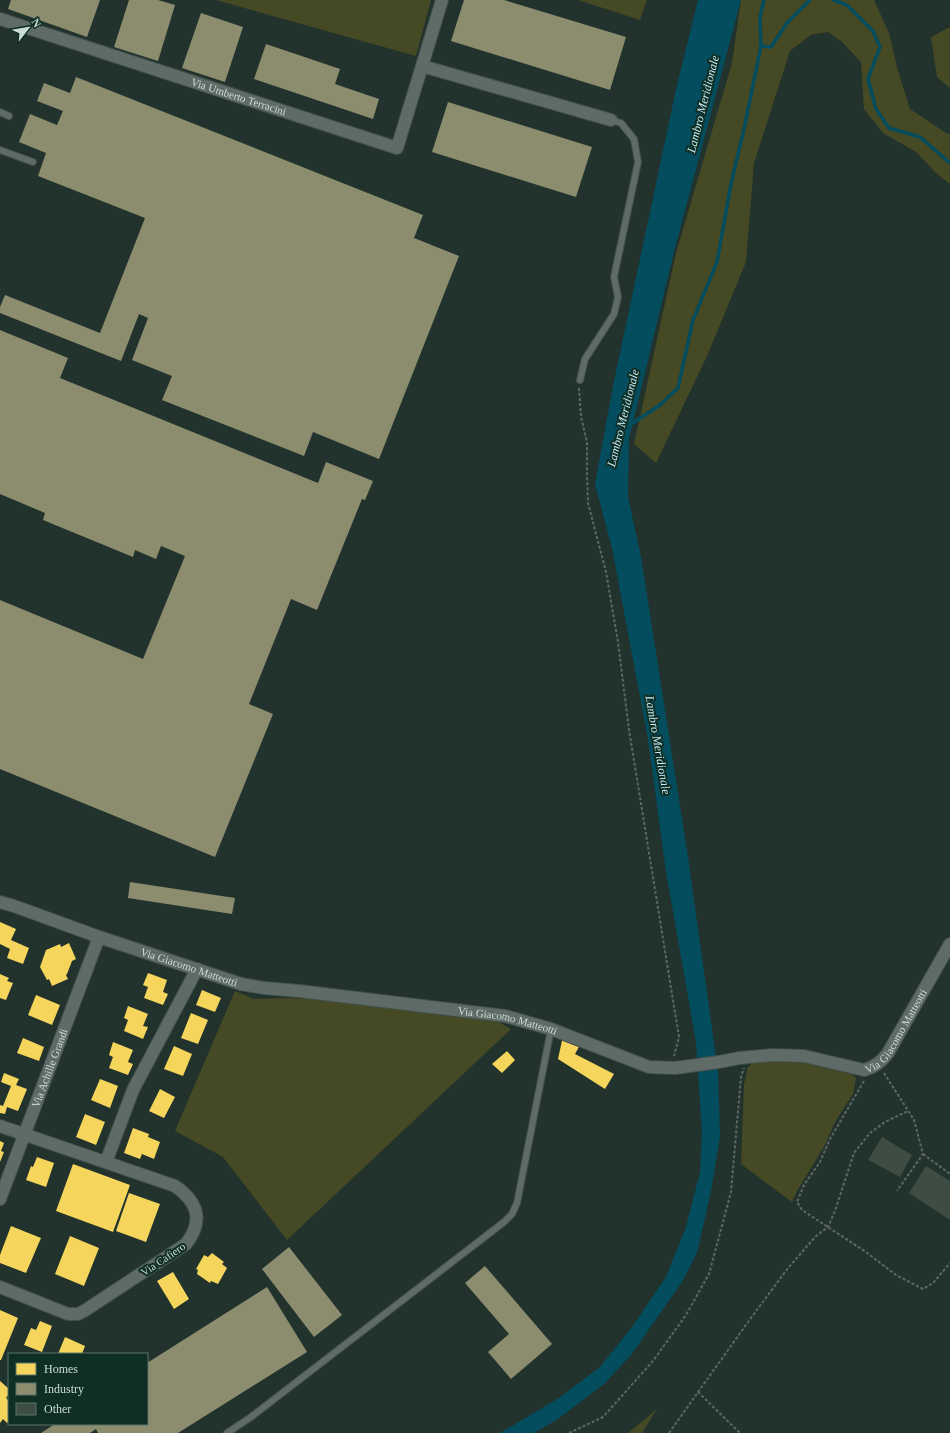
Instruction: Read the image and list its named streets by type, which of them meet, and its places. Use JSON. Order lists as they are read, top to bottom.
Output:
{
  "streets": {
    "street": [
      "Via Umberto Terracini",
      "Via Giacomo Matteotti",
      "Via Achille Grandi",
      "Via Cafiero"
    ]
  },
  "crossings": [
    ["Via Giacomo Matteotti", "Via Achille Grandi"],
    ["Via Achille Grandi", "Via Cafiero"]
  ],
  "water": ["Lambro Meridionale"],
  "legend": ["Homes", "Industry", "Other"],
  "north": "top right"
}
